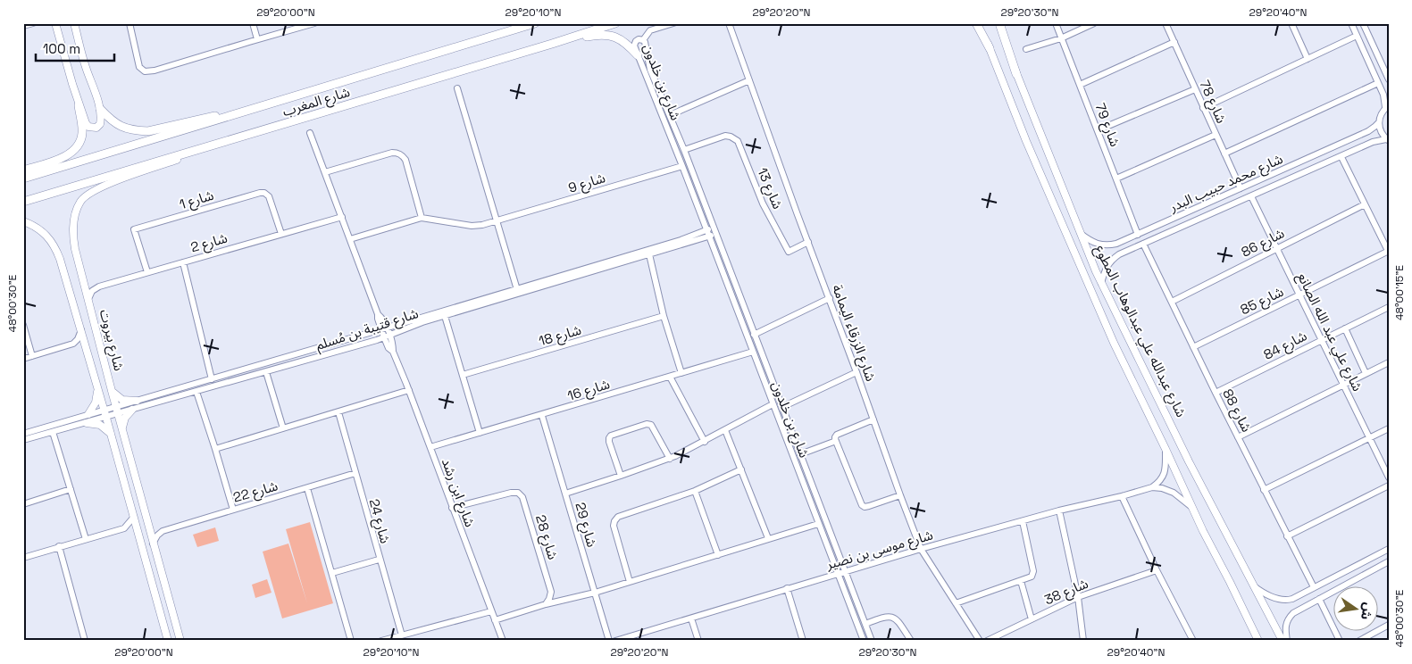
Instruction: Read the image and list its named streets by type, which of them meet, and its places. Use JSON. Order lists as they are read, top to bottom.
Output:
{
  "streets": {
    "highway": ["شارع المغرب"],
    "main road": ["شارع عبدالله علي عبدالوهاب المطوع", "شارع بيروت"],
    "street": [
      "شارع بن خلدون",
      "شارع 78",
      "شارع 79",
      "شارع 9",
      "شارع محمد حبيب البدر",
      "شارع 13",
      "شارع 1",
      "شارع 2",
      "شارع 86",
      "شارع 85",
      "شارع قتيبة بن مُسلم",
      "شارع علي عبد الله الصانع",
      "شارع الزرقاء اليمامة",
      "شارع 18",
      "شارع 84",
      "شارع 16",
      "شارع 88",
      "شارع 22",
      "شارع ابن رشد",
      "شارع 24",
      "شارع 29",
      "شارع 28",
      "شارع موسى بن نصير",
      "شارع 38"
    ]
  },
  "crossings": [
    ["شارع بن خلدون", "شارع 9"],
    ["شارع بن خلدون", "شارع 13"],
    ["شارع بن خلدون", "شارع قتيبة بن مُسلم"],
    ["شارع بن خلدون", "شارع 16"],
    ["شارع بن خلدون", "شارع موسى بن نصير"],
    ["شارع المغرب", "شارع بيروت"],
    ["شارع 78", "شارع محمد حبيب البدر"],
    ["شارع 79", "شارع محمد حبيب البدر"],
    ["شارع محمد حبيب البدر", "شارع عبدالله علي عبدالوهاب المطوع"],
    ["شارع محمد حبيب البدر", "شارع علي عبد الله الصانع"],
    ["شارع محمد حبيب البدر", "شارع 88"],
    ["شارع 13", "شارع الزرقاء اليمامة"],
    ["شارع 1", "شارع 2"],
    ["شارع 2", "شارع بيروت"],
    ["شارع 2", "شارع ابن رشد"],
    ["شارع 86", "شارع علي عبد الله الصانع"],
    ["شارع 86", "شارع 88"],
    ["شارع 85", "شارع علي عبد الله الصانع"],
    ["شارع 85", "شارع 88"],
    ["شارع قتيبة بن مُسلم", "شارع بيروت"],
    ["شارع قتيبة بن مُسلم", "شارع ابن رشد"],
    ["شارع علي عبد الله الصانع", "شارع 84"],
    ["شارع الزرقاء اليمامة", "شارع موسى بن نصير"],
    ["شارع 84", "شارع 88"],
    ["شارع 16", "شارع ابن رشد"],
    ["شارع 16", "شارع 29"],
    ["شارع 22", "شارع 24"],
    ["شارع ابن رشد", "شارع 28"]
  ],
  "scale_bar": "100 m",
  "north": "right",
  "coordinates": [
    "29°20'00\"N",
    "29°20'10\"N",
    "29°20'20\"N",
    "29°20'30\"N",
    "29°20'40\"N",
    "48°00'15\"E",
    "48°00'30\"E"
  ]
}
